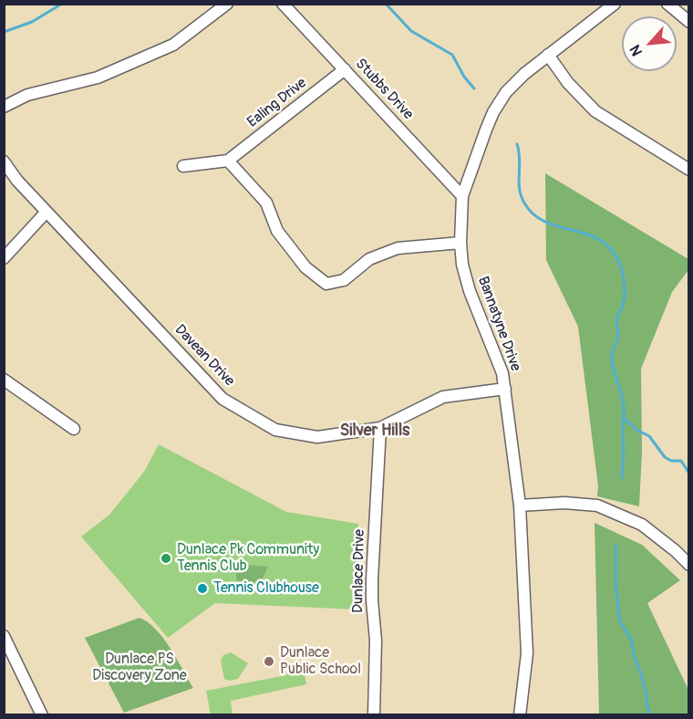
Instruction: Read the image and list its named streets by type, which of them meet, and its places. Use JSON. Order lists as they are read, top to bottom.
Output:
{
  "streets": {
    "street": [
      "Stubbs Drive",
      "Ealing Drive",
      "Bannatyne Drive",
      "Davean Drive",
      "Dunlace Drive"
    ]
  },
  "crossings": [
    ["Stubbs Drive", "Ealing Drive"],
    ["Stubbs Drive", "Bannatyne Drive"],
    ["Bannatyne Drive", "Davean Drive"],
    ["Davean Drive", "Dunlace Drive"]
  ],
  "districts": ["Silver Hills"],
  "parks": ["Dunlace PS Discovery Zone"],
  "places": ["Dunlace Pk Community Tennis Club", "Tennis Clubhouse", "Dunlace Public School"],
  "north": "bottom left"
}
